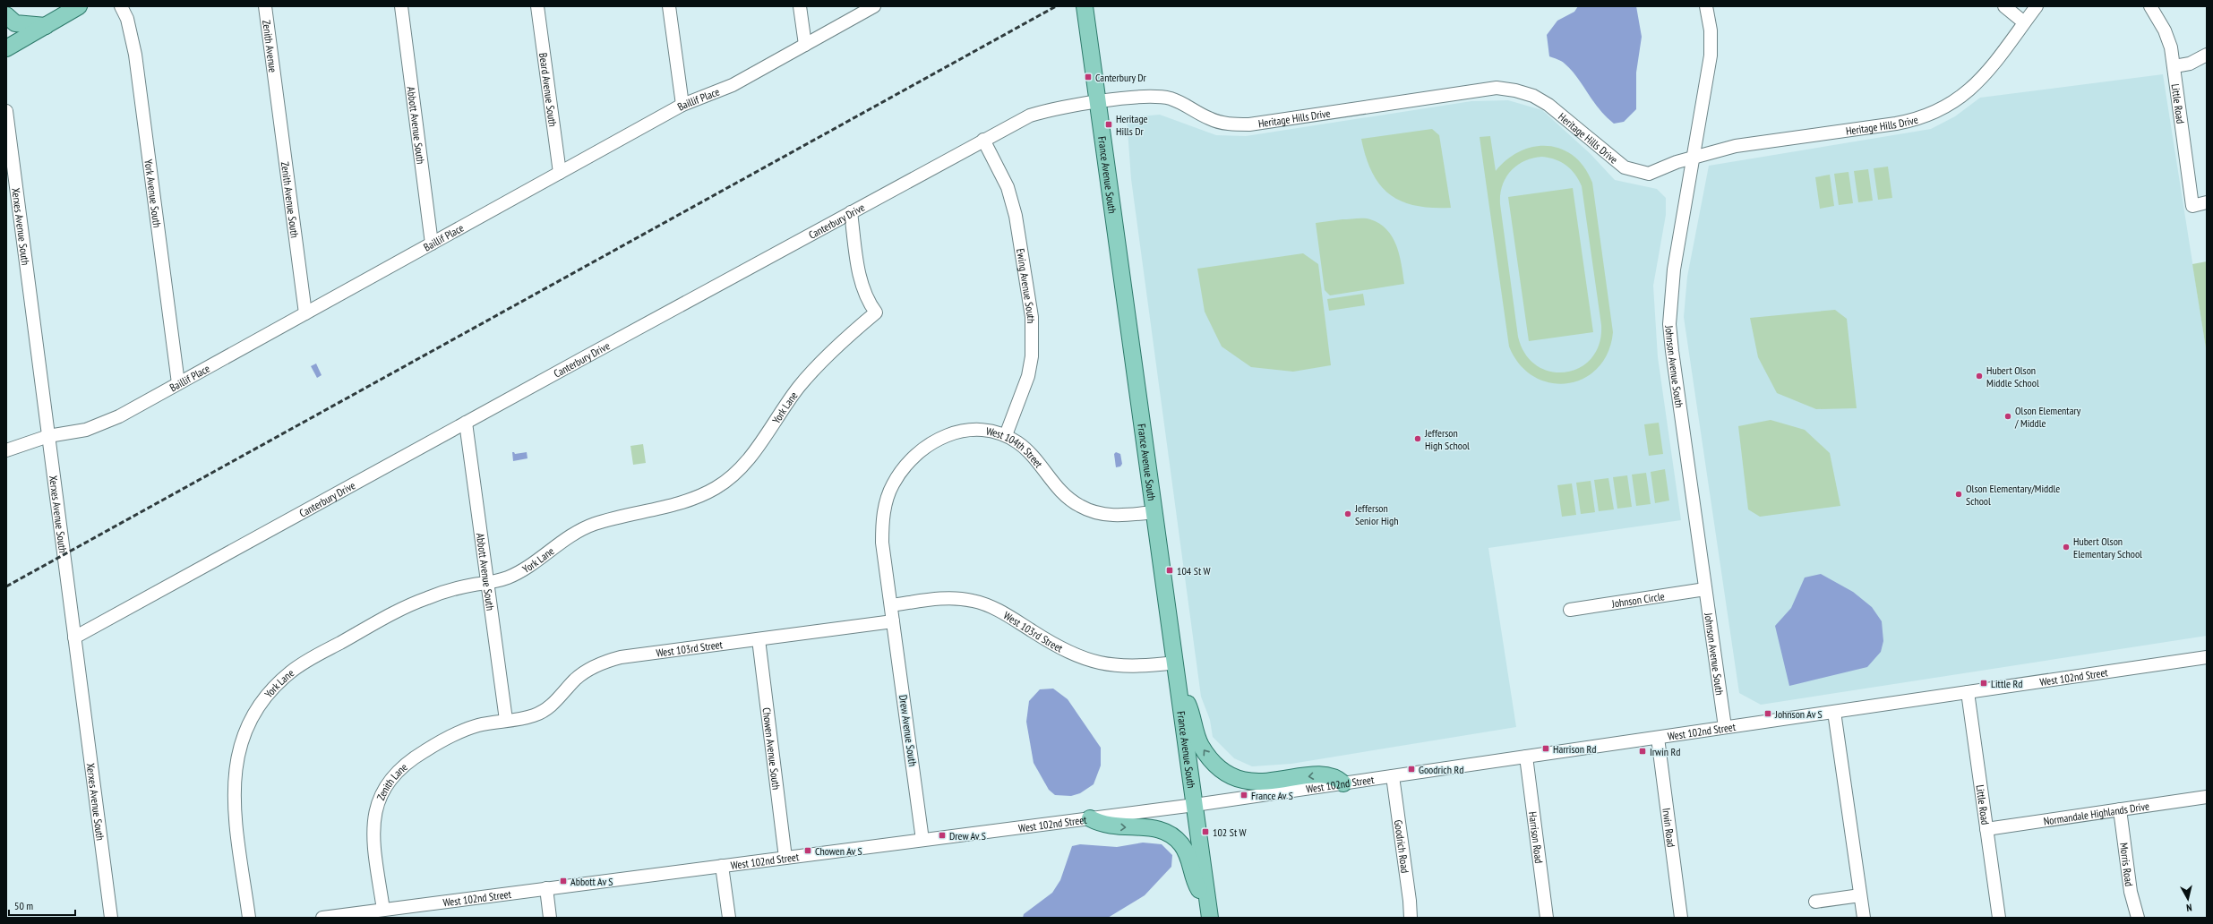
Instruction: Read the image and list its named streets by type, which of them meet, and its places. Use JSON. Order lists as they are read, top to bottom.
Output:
{
  "streets": {
    "main road": ["France Avenue South"],
    "street": [
      "Zenith Avenue",
      "Beard Avenue South",
      "Baillif Place",
      "Little Road",
      "Heritage Hills Drive",
      "Abbott Avenue South",
      "York Avenue South",
      "Zenith Avenue South",
      "Canterbury Drive",
      "Xerxes Avenue South",
      "Ewing Avenue South",
      "Johnson Avenue South",
      "York Lane",
      "West 104th Street",
      "Johnson Circle",
      "West 103rd Street",
      "West 102nd Street",
      "Drew Avenue South",
      "Chowen Avenue South",
      "Zenith Lane",
      "Normandale Highlands Drive",
      "Irwin Road",
      "Harrison Road",
      "Goodrich Road",
      "Morris Road"
    ]
  },
  "crossings": [
    ["Zenith Avenue", "Zenith Avenue South"],
    ["Beard Avenue South", "Baillif Place"],
    ["Baillif Place", "Abbott Avenue South"],
    ["Baillif Place", "York Avenue South"],
    ["Baillif Place", "Zenith Avenue South"],
    ["Baillif Place", "Xerxes Avenue South"],
    ["Little Road", "West 102nd Street"],
    ["Little Road", "Normandale Highlands Drive"],
    ["Heritage Hills Drive", "France Avenue South"],
    ["Heritage Hills Drive", "Canterbury Drive"],
    ["Heritage Hills Drive", "Johnson Avenue South"],
    ["Abbott Avenue South", "Canterbury Drive"],
    ["Abbott Avenue South", "York Lane"],
    ["Abbott Avenue South", "West 103rd Street"],
    ["Abbott Avenue South", "Zenith Lane"],
    ["France Avenue South", "Canterbury Drive"],
    ["France Avenue South", "West 104th Street"],
    ["France Avenue South", "West 103rd Street"],
    ["France Avenue South", "West 102nd Street"],
    ["Canterbury Drive", "Xerxes Avenue South"],
    ["Canterbury Drive", "Ewing Avenue South"],
    ["Canterbury Drive", "York Lane"],
    ["Ewing Avenue South", "West 104th Street"],
    ["Johnson Avenue South", "Johnson Circle"],
    ["Johnson Avenue South", "West 102nd Street"],
    ["West 104th Street", "West 103rd Street"],
    ["West 104th Street", "Drew Avenue South"],
    ["West 103rd Street", "Drew Avenue South"],
    ["West 103rd Street", "Chowen Avenue South"],
    ["West 103rd Street", "Zenith Lane"],
    ["West 102nd Street", "Drew Avenue South"],
    ["West 102nd Street", "Chowen Avenue South"],
    ["West 102nd Street", "Zenith Lane"],
    ["West 102nd Street", "Irwin Road"],
    ["West 102nd Street", "Harrison Road"],
    ["West 102nd Street", "Goodrich Road"],
    ["Normandale Highlands Drive", "Morris Road"]
  ],
  "places": {
    "transit": [
      "Canterbury Dr",
      "Heritage Hills Dr",
      "104 St W",
      "Little Rd",
      "Johnson Av S",
      "Harrison Rd",
      "Irwin Rd",
      "Goodrich Rd",
      "France Av S",
      "102 St W",
      "Drew Av S",
      "Chowen Av S",
      "Abbott Av S"
    ],
    "other": [
      "Hubert Olson Middle School",
      "Olson Elementary / Middle",
      "Jefferson High School",
      "Olson Elementary/Middle School",
      "Jefferson Senior High",
      "Hubert Olson Elementary School"
    ]
  },
  "scale_bar": "50 m",
  "north": "bottom"
}
